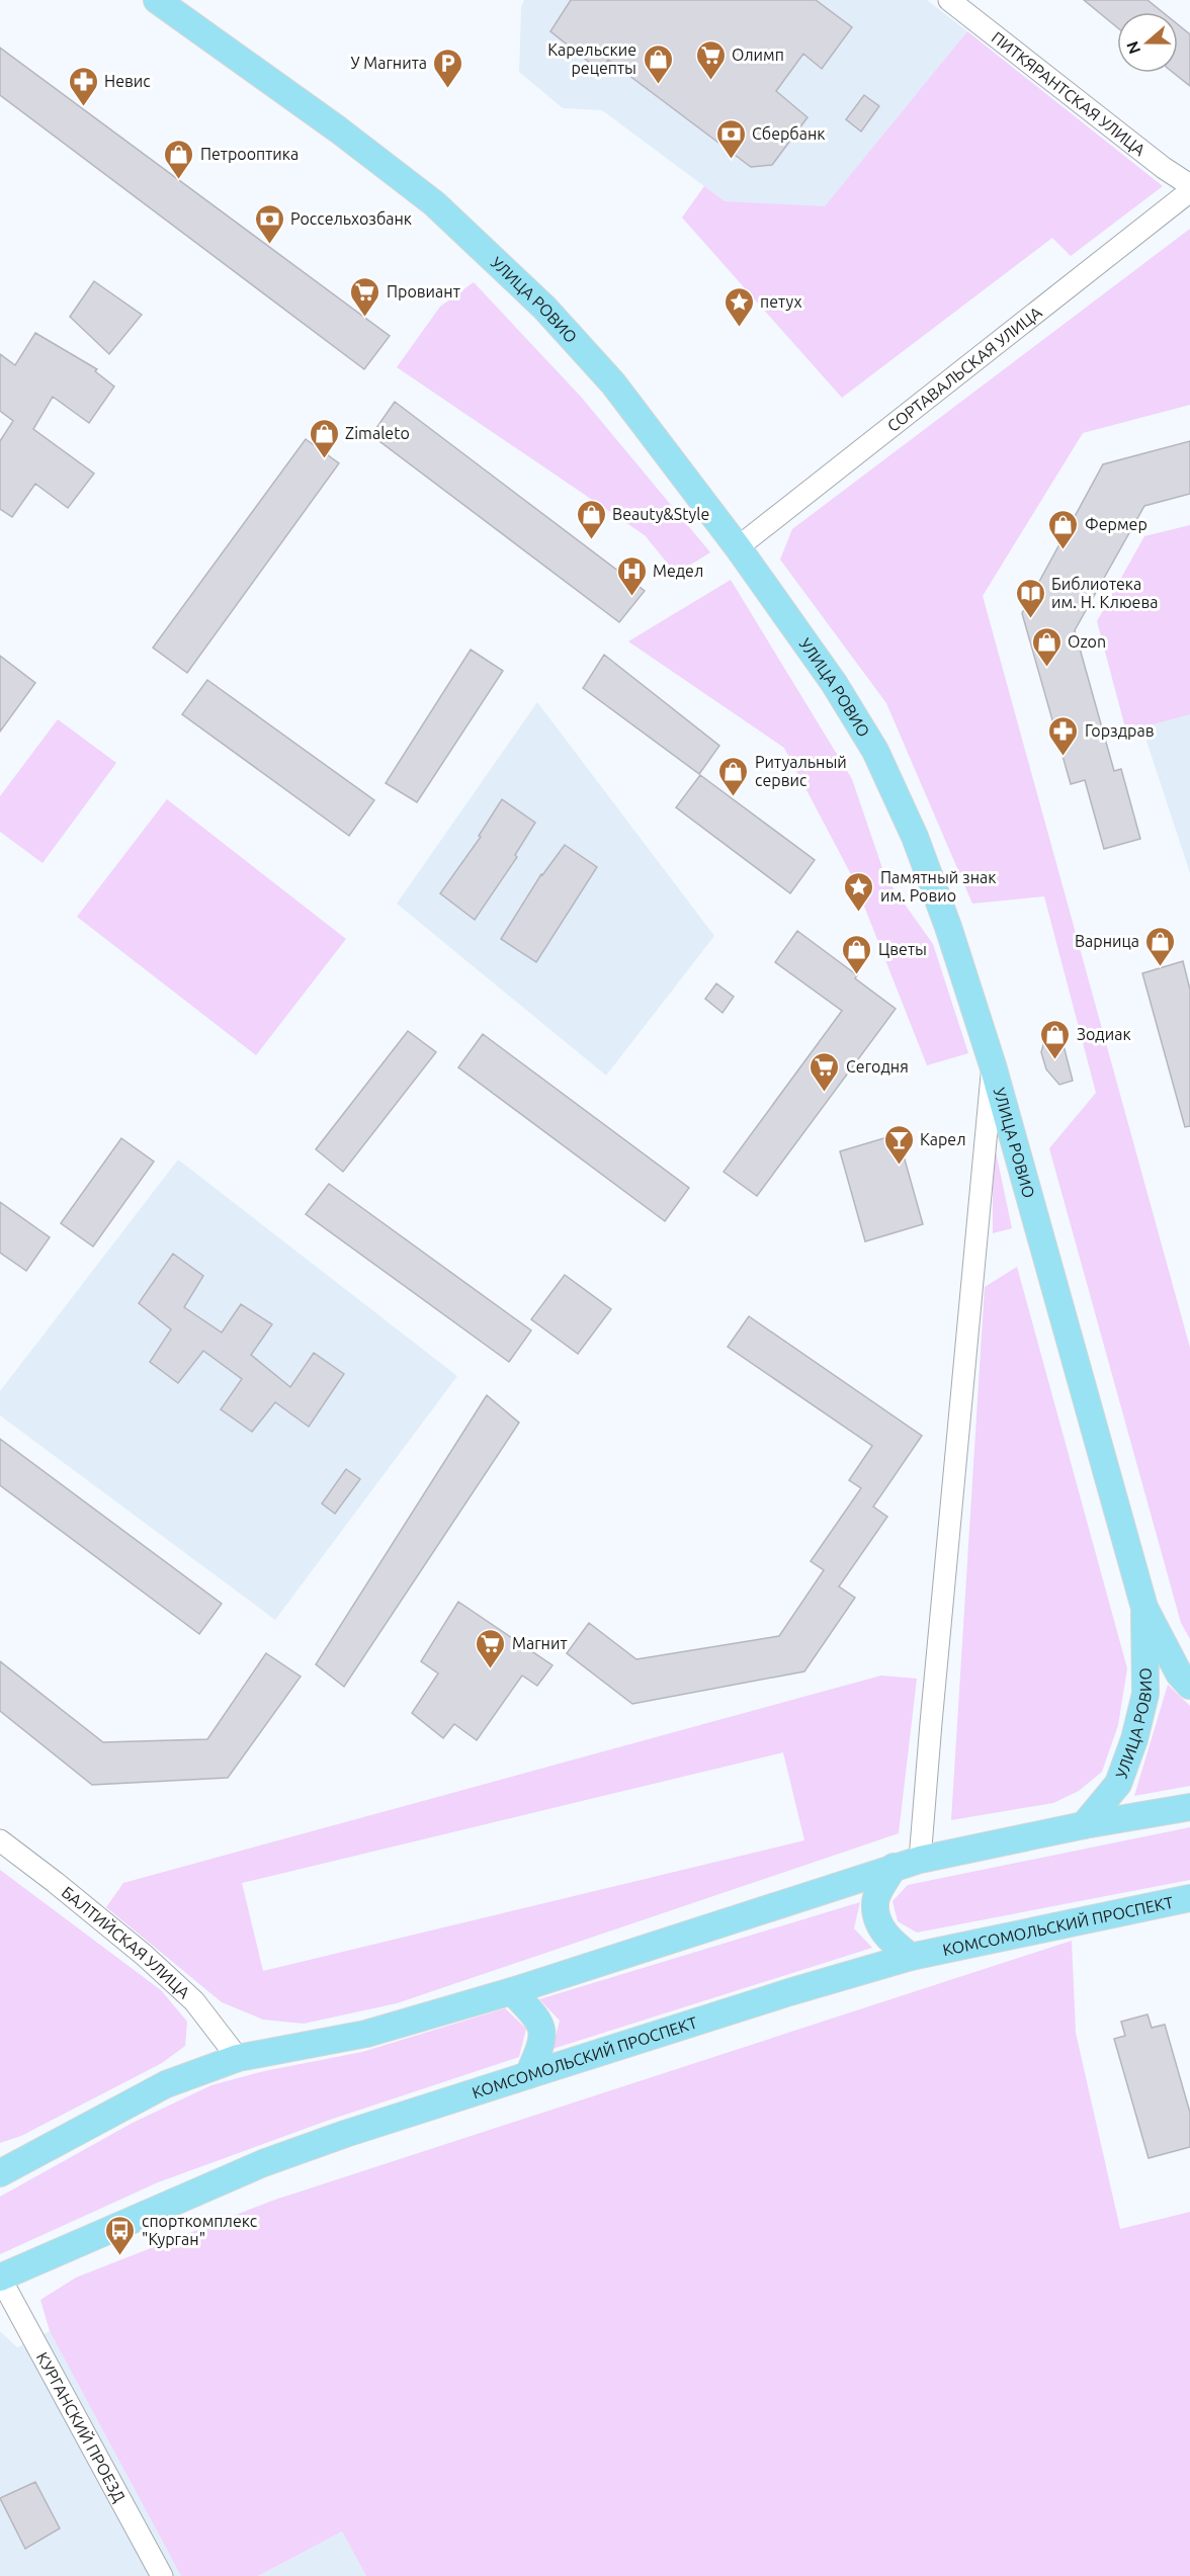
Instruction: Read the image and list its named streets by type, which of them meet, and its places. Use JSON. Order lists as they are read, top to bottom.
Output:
{
  "streets": {
    "main road": ["УЛИЦА РОВИО", "КОМСОМОЛЬСКИЙ ПРОСПЕКТ"],
    "street": [
      "ПИТКЯРАНТСКАЯ УЛИЦА",
      "СОРТАВАЛЬСКАЯ УЛИЦА",
      "БАЛТИЙСКАЯ УЛИЦА",
      "КУРГАНСКИЙ ПРОЕЗД"
    ]
  },
  "crossings": [
    ["УЛИЦА РОВИО", "СОРТАВАЛЬСКАЯ УЛИЦА"],
    ["КОМСОМОЛЬСКИЙ ПРОСПЕКТ", "КУРГАНСКИЙ ПРОЕЗД"]
  ],
  "places": {
    "supermarket": [
      "Олимп",
      "Провиант",
      "Сегодня",
      "Магнит"
    ],
    "shop": [
      "Карельские рецепты",
      "Петрооптика",
      "Zimaleto",
      "Beauty&Style",
      "Фермер",
      "Ozon",
      "Ритуальный сервис",
      "Варница",
      "Цветы",
      "Зодиак"
    ],
    "parking": ["У Магнита"],
    "pharmacy": ["Невис", "Горздрав"],
    "bank": ["Сбербанк", "Россельхозбанк"],
    "place": ["петух", "Памятный знак им. Ровио"],
    "hospital": ["Медел"],
    "library": ["Библиотека им. Н. Клюева"],
    "bar": ["Карел"],
    "bus stop": ["спорткомплекс \"Курган\""]
  },
  "north": "left"
}
